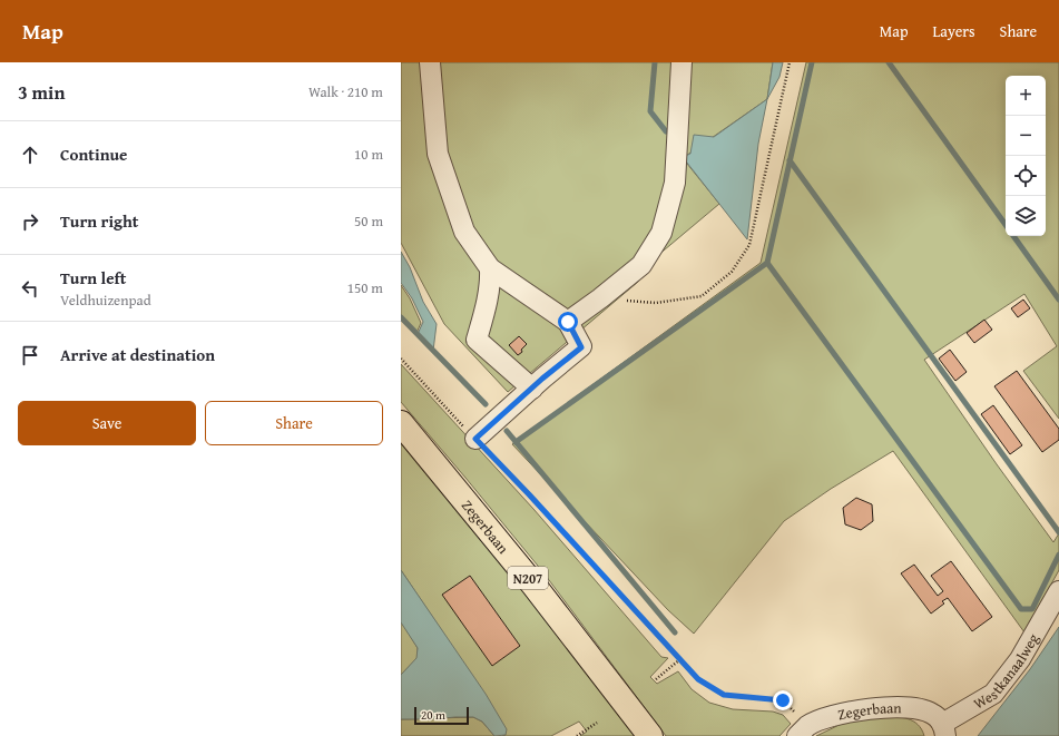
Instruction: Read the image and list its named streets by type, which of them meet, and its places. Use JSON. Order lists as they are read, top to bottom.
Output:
{
  "streets": {
    "main road": ["Zegerbaan", "N207"],
    "street": ["Westkanaalweg"]
  },
  "crossings": [
    ["Zegerbaan", "Westkanaalweg"]
  ],
  "scale_bar": "20 m",
  "page": {
    "header": "Map",
    "nav": ["Map", "Layers", "Share"],
    "heading": ["3 min", "Walk · 210 m"],
    "map_buttons": ["+", "−"],
    "list": [
      ["Continue", "10 m"],
      ["Turn right", "50 m"],
      ["Turn left", "Veldhuizenpad", "150 m"],
      "Arrive at destination"
    ],
    "buttons": ["Save", "Share"],
    "scale": "20 m"
  }
}
